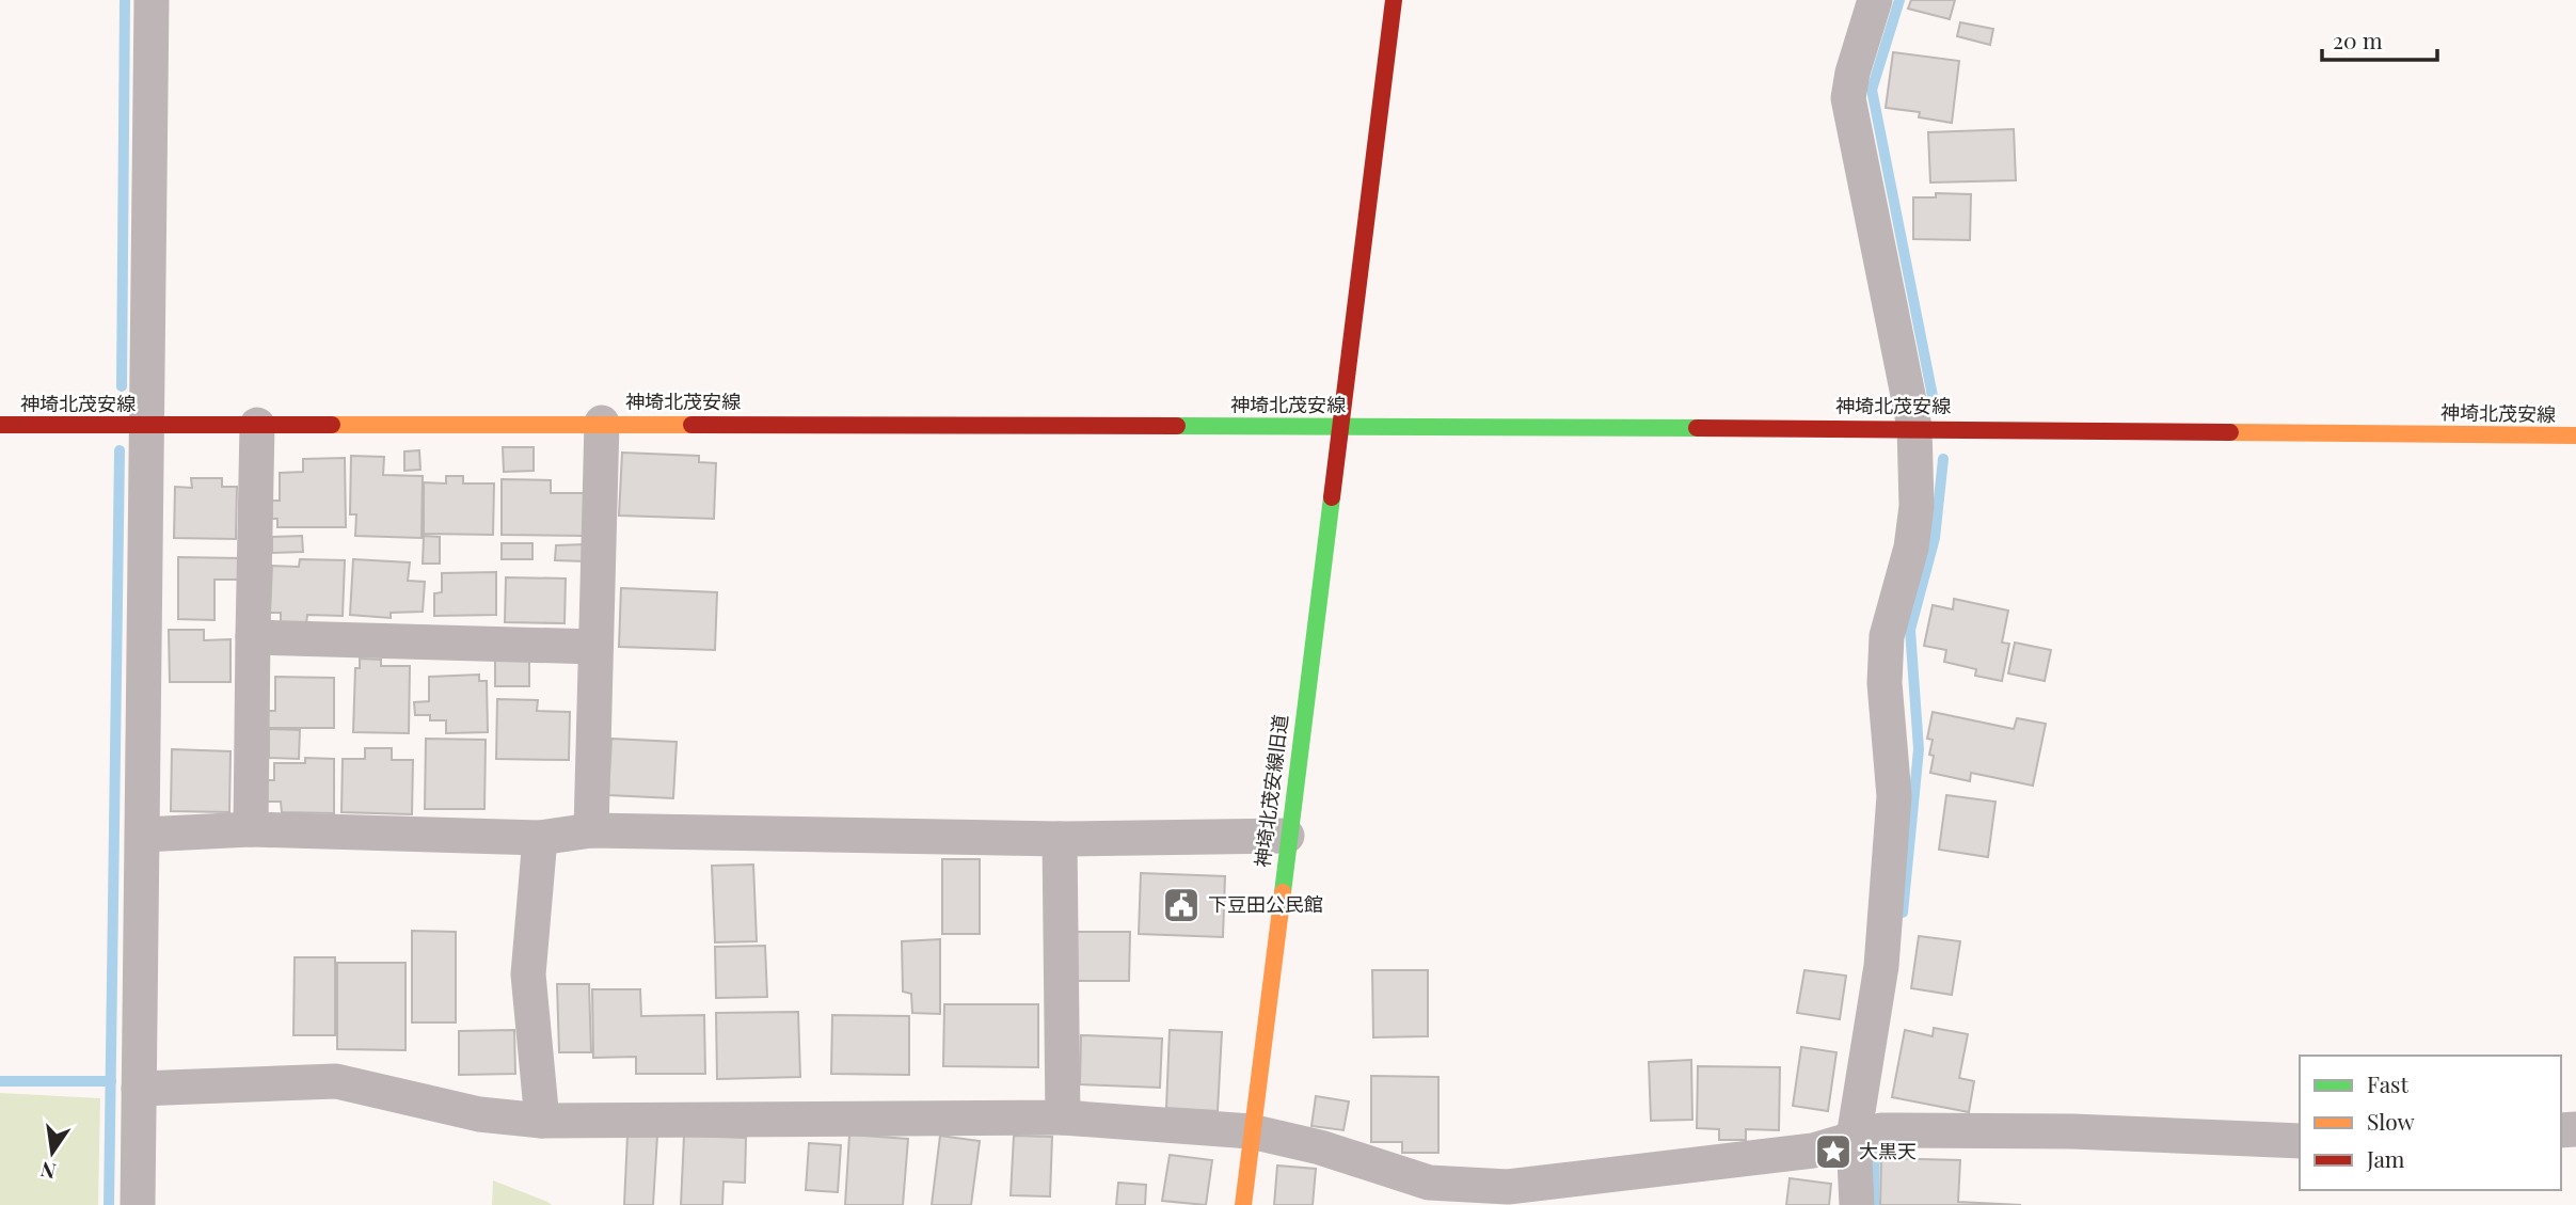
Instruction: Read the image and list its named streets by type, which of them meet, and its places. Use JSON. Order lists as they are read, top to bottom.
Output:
{
  "streets": {
    "main road": ["神埼北茂安線", "神埼北茂安線旧道"]
  },
  "crossings": [
    ["神埼北茂安線", "神埼北茂安線旧道"]
  ],
  "places": {
    "public building": ["下豆田公民館"],
    "place": ["大黒天"]
  },
  "legend": ["Fast", "Slow", "Jam"],
  "scale_bar": "20 m",
  "north": "bottom"
}
